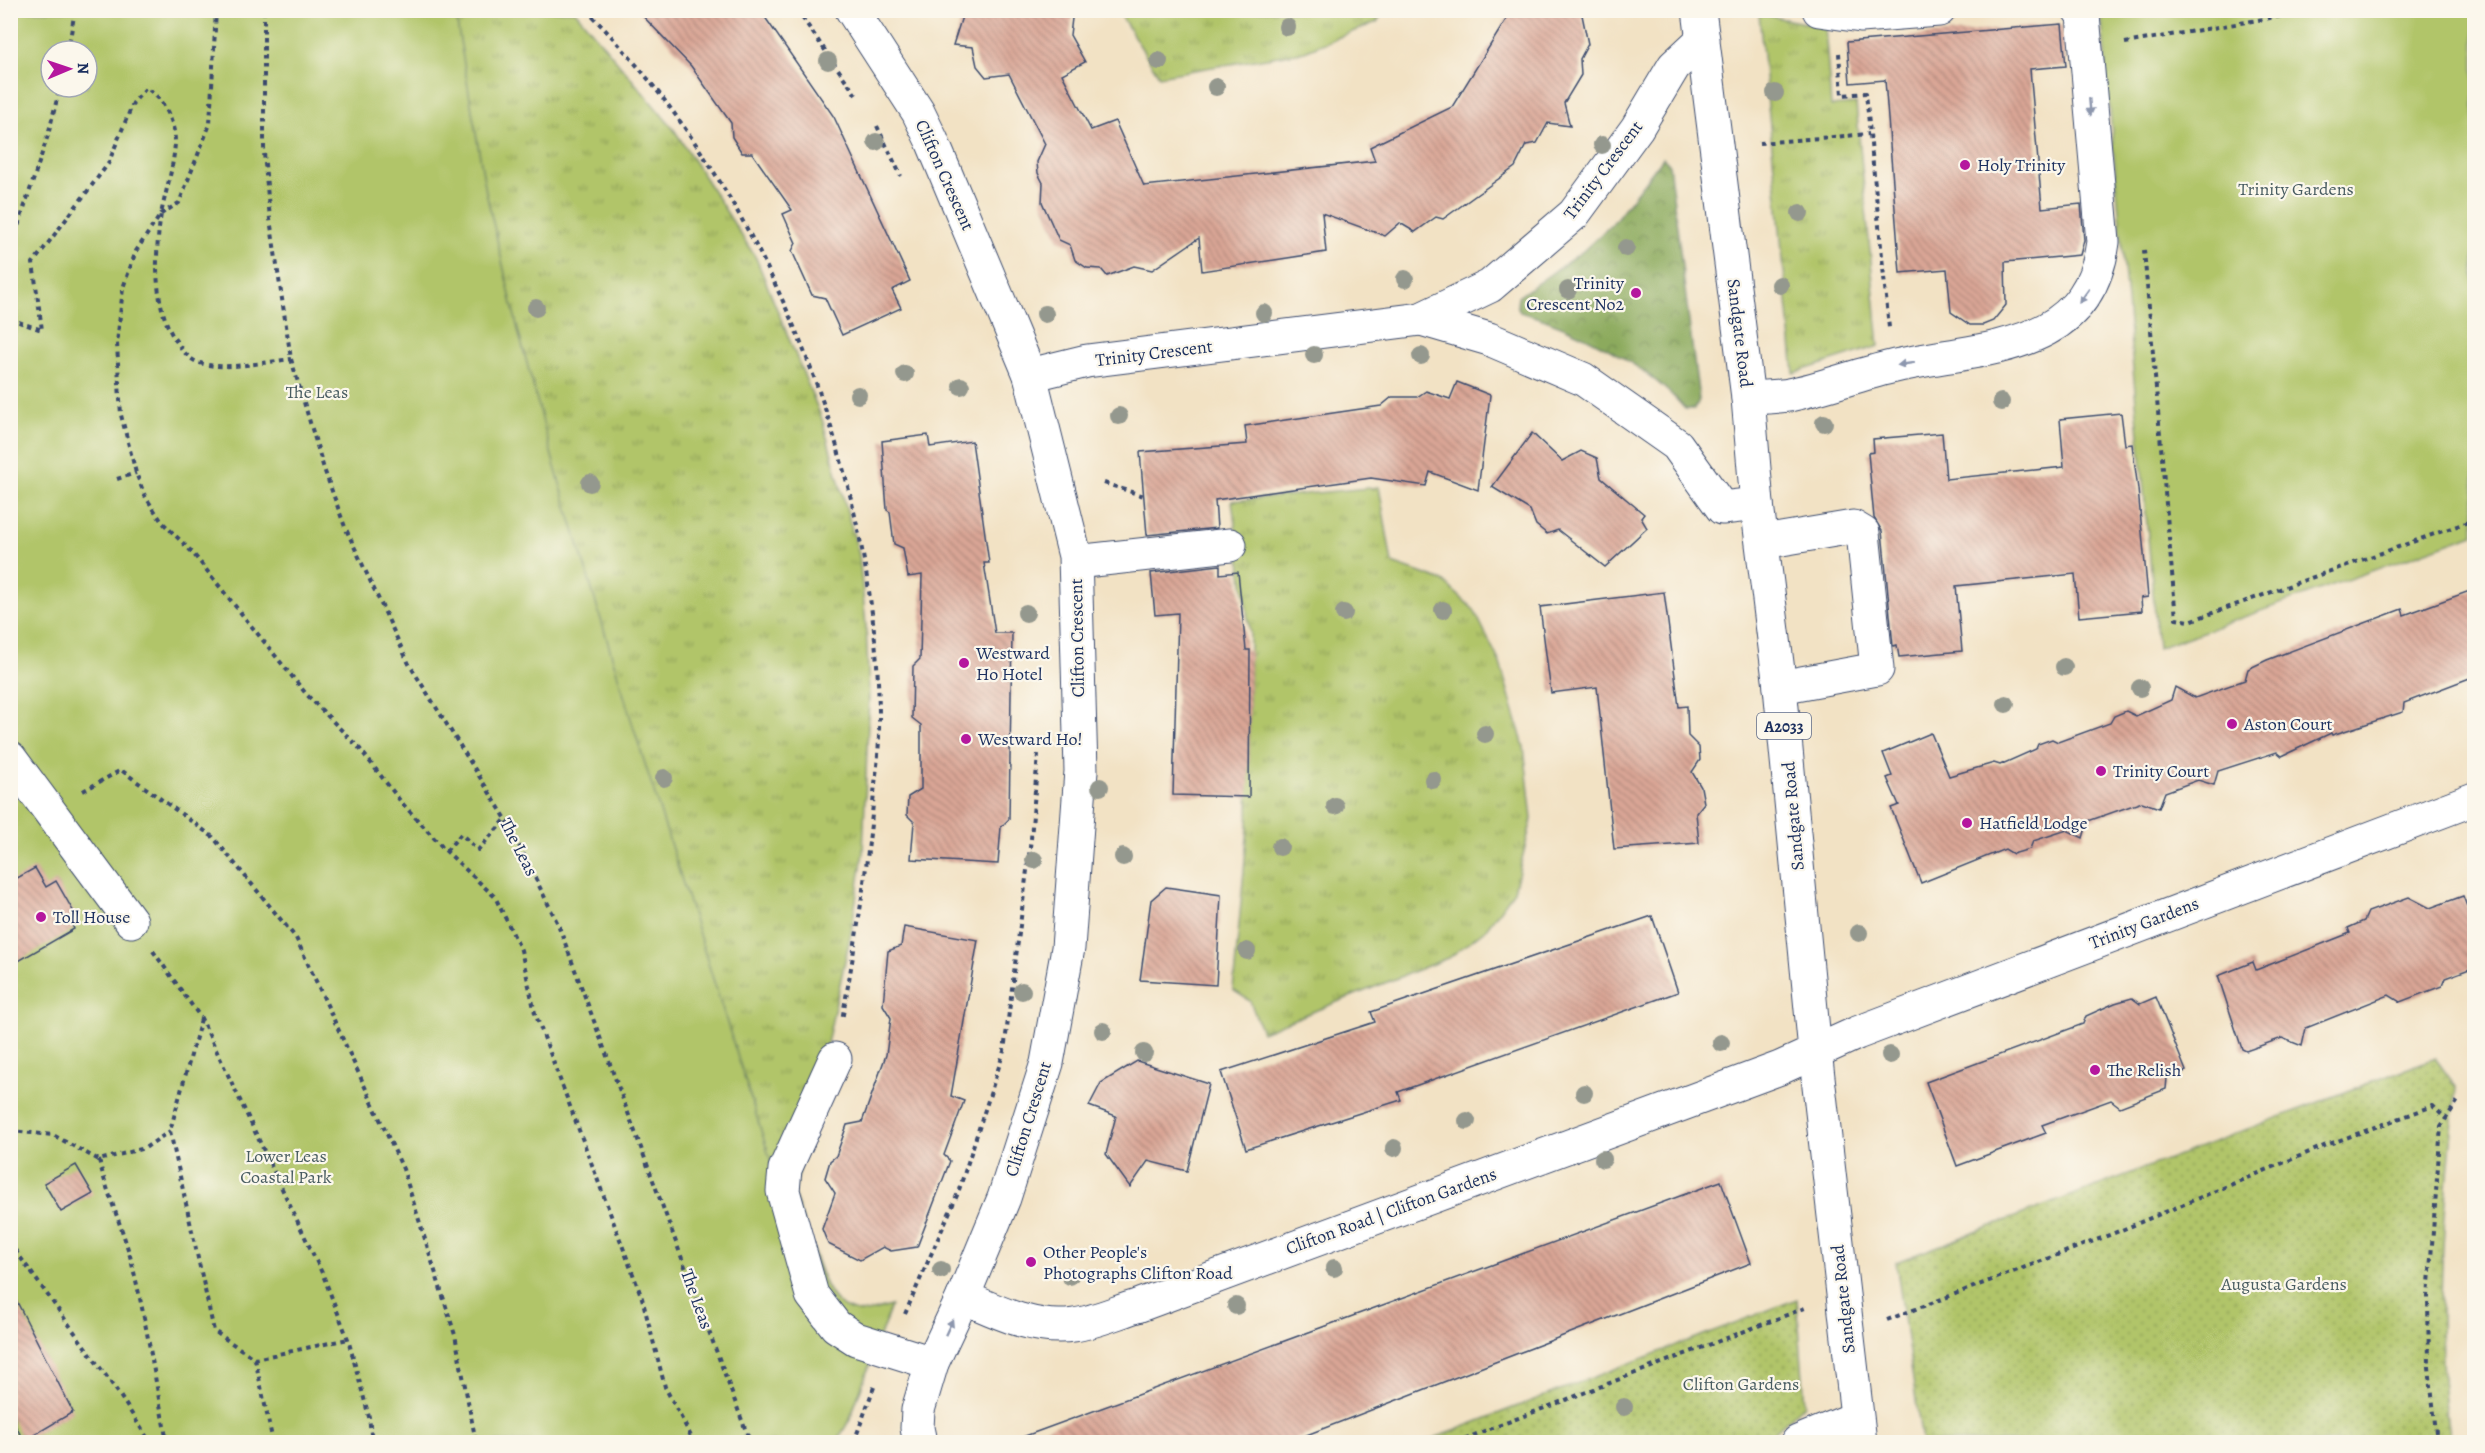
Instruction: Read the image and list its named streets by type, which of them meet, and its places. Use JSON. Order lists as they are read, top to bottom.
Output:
{
  "streets": {
    "street": [
      "Trinity Crescent",
      "Clifton Crescent",
      "Sandgate Road",
      "A2033",
      "Trinity Gardens",
      "Clifton Road | Clifton Gardens"
    ],
    "path": ["The Leas"]
  },
  "crossings": [
    ["Trinity Crescent", "Clifton Crescent"],
    ["Trinity Crescent", "Sandgate Road"],
    ["Clifton Crescent", "Clifton Road | Clifton Gardens"],
    ["Sandgate Road", "Trinity Gardens"],
    ["Sandgate Road", "Clifton Road | Clifton Gardens"],
    ["Trinity Gardens", "Clifton Road | Clifton Gardens"]
  ],
  "parks": [
    "Trinity Gardens",
    "The Leas",
    "Lower Leas Coastal Park",
    "Augusta Gardens",
    "Clifton Gardens"
  ],
  "places": [
    "Holy Trinity",
    "Trinity Crescent No2",
    "Westward Ho Hotel",
    "Aston Court",
    "Westward Ho!",
    "Trinity Court",
    "Hatfield Lodge",
    "Toll House",
    "The Relish",
    "Other People's Photographs Clifton Road"
  ],
  "north": "right"
}
